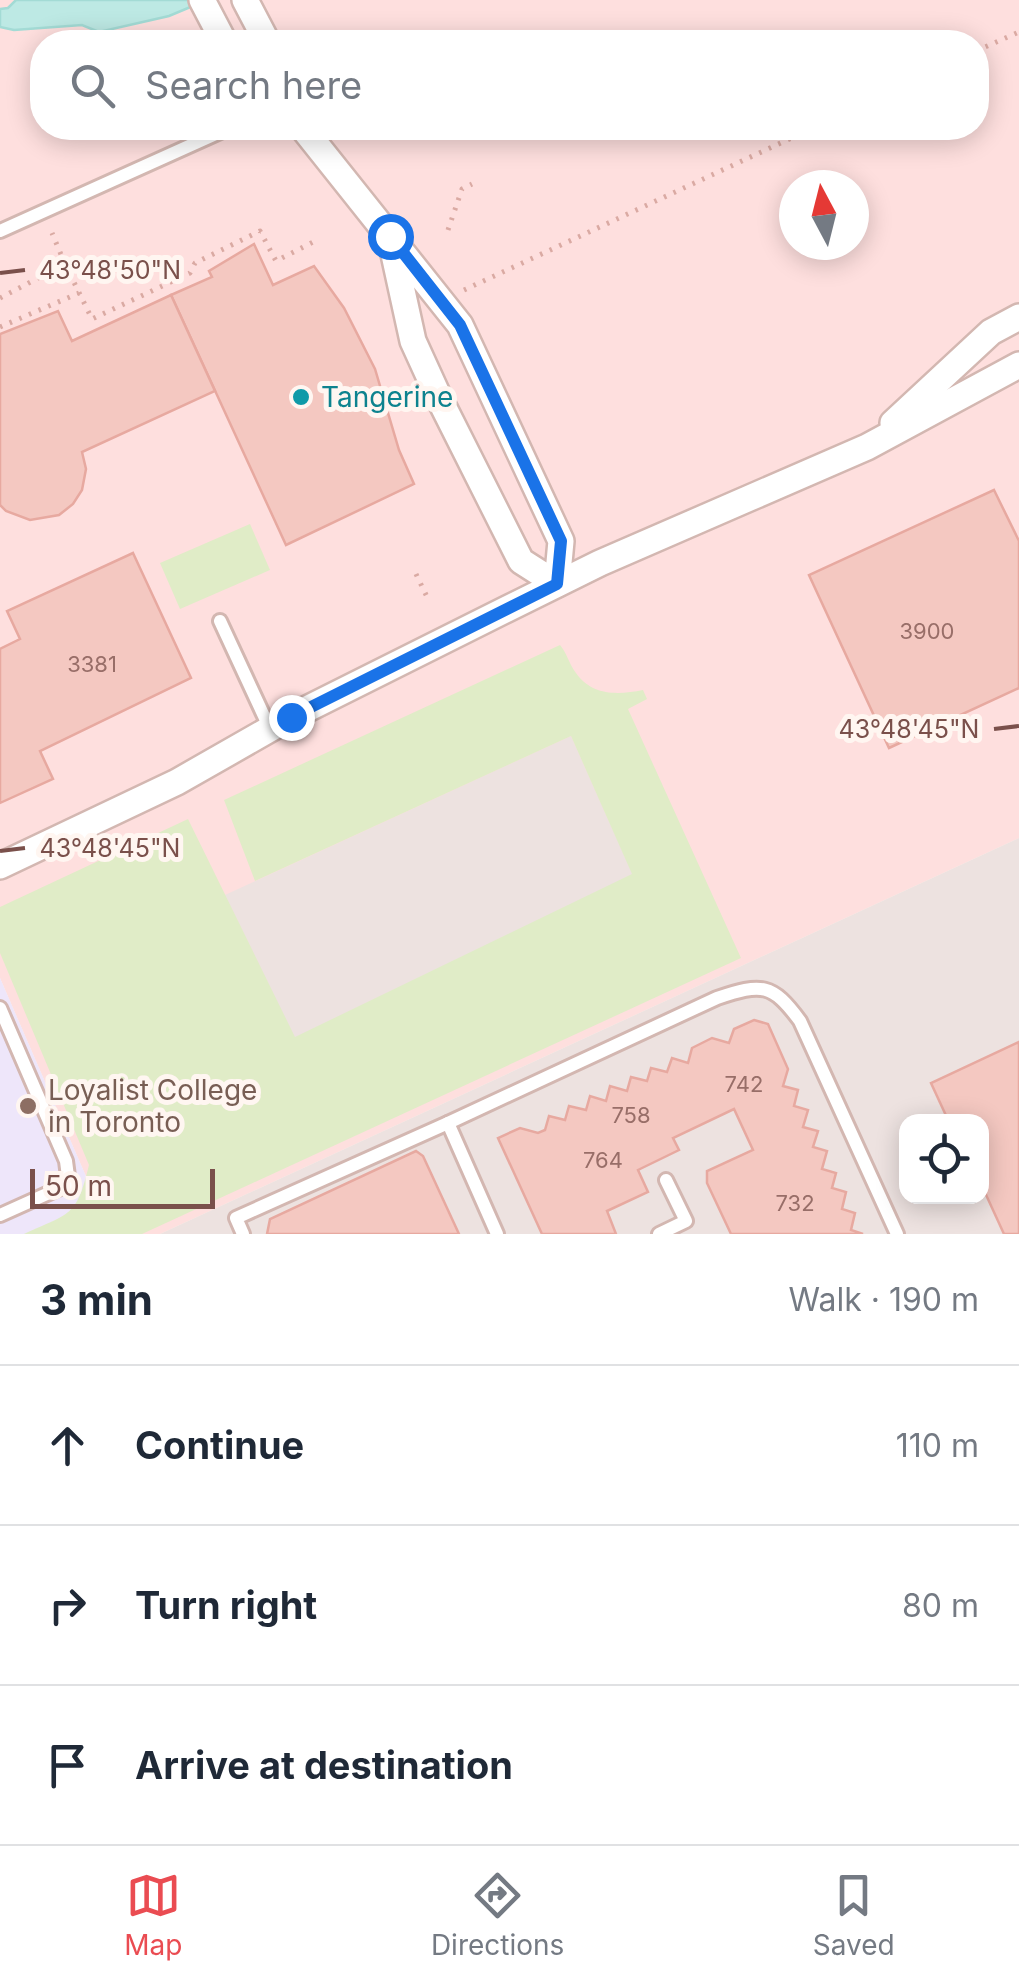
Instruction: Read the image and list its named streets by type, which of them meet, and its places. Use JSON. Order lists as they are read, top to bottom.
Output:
{
  "places": ["Tangerine", "Loyalist College in Toronto"],
  "house_numbers": [
    "3900",
    "3381",
    "742",
    "758",
    "764",
    "732"
  ],
  "scale_bar": "50 m",
  "north": "top",
  "page": {
    "search": "Search here",
    "scale": "50 m",
    "heading": ["3 min", "Walk · 190 m"],
    "list": [
      ["Continue", "110 m"],
      ["Turn right", "80 m"],
      "Arrive at destination"
    ],
    "nav": ["Map", "Directions", "Saved"]
  },
  "coordinates": ["43°48'50\"N", "43°48'45\"N"]
}
